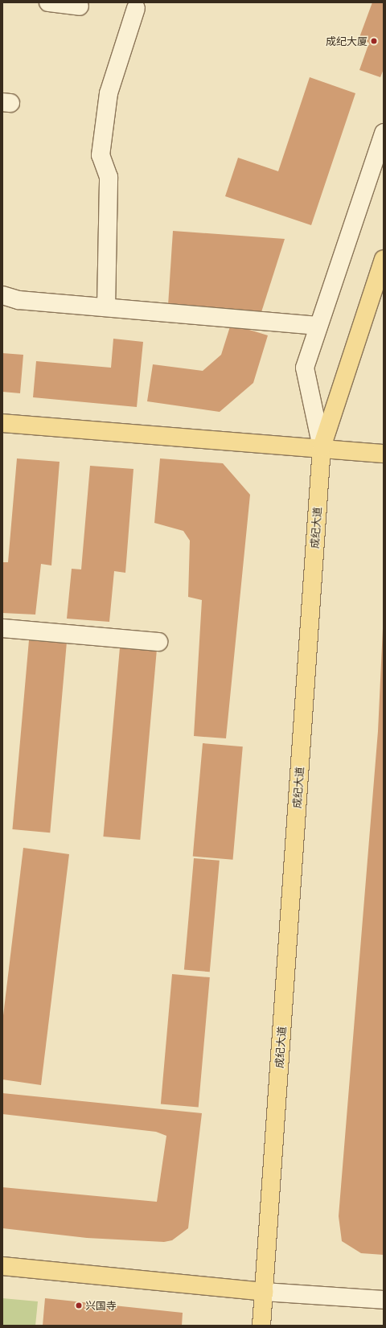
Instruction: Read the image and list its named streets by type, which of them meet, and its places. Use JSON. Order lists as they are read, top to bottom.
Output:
{
  "streets": {
    "main road": ["成纪大道"]
  },
  "places": ["成纪大厦", "兴国寺"]
}
